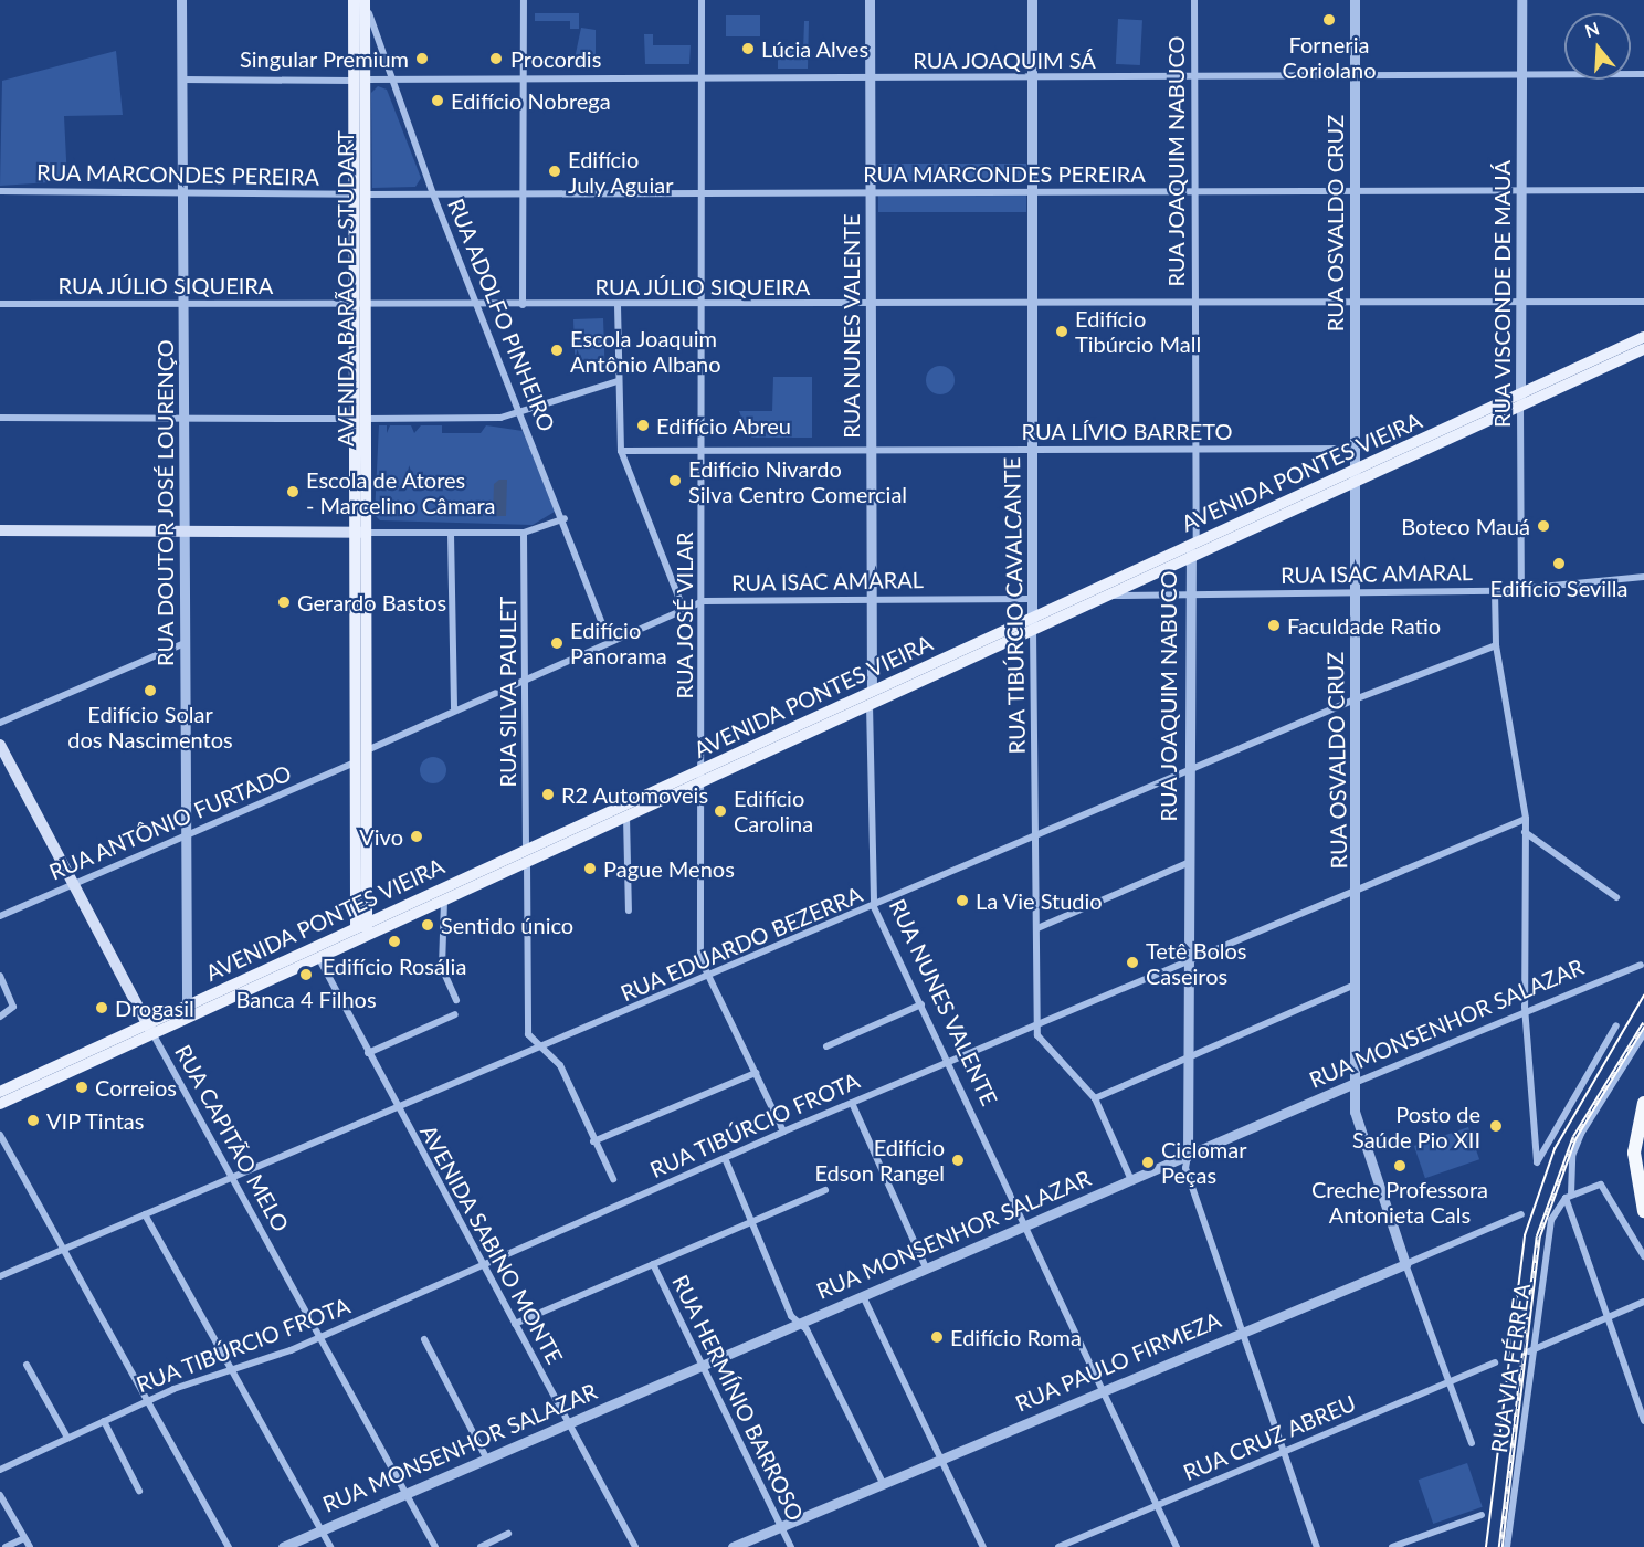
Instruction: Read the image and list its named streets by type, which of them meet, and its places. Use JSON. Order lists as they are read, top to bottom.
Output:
{
  "streets": {
    "main road": ["AVENIDA BARÃO DE STUDART", "AVENIDA PONTES VIEIRA", "RUA CAPITÃO MELO"],
    "street": [
      "RUA JOAQUIM SÁ",
      "RUA JOAQUIM NABUCO",
      "RUA MARCONDES PEREIRA",
      "RUA OSVALDO CRUZ",
      "RUA JÚLIO SIQUEIRA",
      "RUA VISCONDE DE MAUÁ",
      "RUA ADOLFO PINHEIRO",
      "RUA NUNES VALENTE",
      "RUA LÍVIO BARRETO",
      "RUA DOUTOR JOSÉ LOURENÇO",
      "RUA ISAC AMARAL",
      "RUA TIBÚRCIO CAVALCANTE",
      "RUA JOSÉ VILAR",
      "RUA SILVA PAULET",
      "RUA ANTÔNIO FURTADO",
      "RUA EDUARDO BEZERRA",
      "RUA MONSENHOR SALAZAR",
      "RUA TIBÚRCIO FROTA",
      "AVENIDA SABINO MONTE",
      "RUA PAULO FIRMEZA",
      "RUA VIA FÉRREA",
      "RUA HERMÍNIO BARROSO",
      "RUA CRUZ ABREU"
    ]
  },
  "crossings": [
    ["RUA JOAQUIM SÁ", "RUA JOAQUIM NABUCO"],
    ["RUA JOAQUIM SÁ", "RUA OSVALDO CRUZ"],
    ["RUA JOAQUIM SÁ", "AVENIDA BARÃO DE STUDART"],
    ["RUA JOAQUIM SÁ", "RUA VISCONDE DE MAUÁ"],
    ["RUA JOAQUIM SÁ", "RUA ADOLFO PINHEIRO"],
    ["RUA JOAQUIM SÁ", "RUA NUNES VALENTE"],
    ["RUA JOAQUIM SÁ", "RUA DOUTOR JOSÉ LOURENÇO"],
    ["RUA JOAQUIM SÁ", "RUA TIBÚRCIO CAVALCANTE"],
    ["RUA JOAQUIM SÁ", "RUA JOSÉ VILAR"],
    ["RUA JOAQUIM NABUCO", "RUA MARCONDES PEREIRA"],
    ["RUA JOAQUIM NABUCO", "RUA JÚLIO SIQUEIRA"],
    ["RUA JOAQUIM NABUCO", "RUA LÍVIO BARRETO"],
    ["RUA JOAQUIM NABUCO", "AVENIDA PONTES VIEIRA"],
    ["RUA JOAQUIM NABUCO", "RUA ISAC AMARAL"],
    ["RUA JOAQUIM NABUCO", "RUA EDUARDO BEZERRA"],
    ["RUA JOAQUIM NABUCO", "RUA MONSENHOR SALAZAR"],
    ["RUA JOAQUIM NABUCO", "RUA TIBÚRCIO FROTA"],
    ["RUA MARCONDES PEREIRA", "RUA OSVALDO CRUZ"],
    ["RUA MARCONDES PEREIRA", "AVENIDA BARÃO DE STUDART"],
    ["RUA MARCONDES PEREIRA", "RUA VISCONDE DE MAUÁ"],
    ["RUA MARCONDES PEREIRA", "RUA ADOLFO PINHEIRO"],
    ["RUA MARCONDES PEREIRA", "RUA NUNES VALENTE"],
    ["RUA MARCONDES PEREIRA", "RUA DOUTOR JOSÉ LOURENÇO"],
    ["RUA MARCONDES PEREIRA", "RUA TIBÚRCIO CAVALCANTE"],
    ["RUA MARCONDES PEREIRA", "RUA JOSÉ VILAR"],
    ["RUA OSVALDO CRUZ", "RUA JÚLIO SIQUEIRA"],
    ["RUA OSVALDO CRUZ", "RUA LÍVIO BARRETO"],
    ["RUA OSVALDO CRUZ", "AVENIDA PONTES VIEIRA"],
    ["RUA OSVALDO CRUZ", "RUA ISAC AMARAL"],
    ["RUA OSVALDO CRUZ", "RUA EDUARDO BEZERRA"],
    ["RUA OSVALDO CRUZ", "RUA MONSENHOR SALAZAR"],
    ["RUA OSVALDO CRUZ", "RUA TIBÚRCIO FROTA"],
    ["RUA OSVALDO CRUZ", "RUA PAULO FIRMEZA"],
    ["RUA JÚLIO SIQUEIRA", "AVENIDA BARÃO DE STUDART"],
    ["RUA JÚLIO SIQUEIRA", "RUA VISCONDE DE MAUÁ"],
    ["RUA JÚLIO SIQUEIRA", "RUA ADOLFO PINHEIRO"],
    ["RUA JÚLIO SIQUEIRA", "RUA NUNES VALENTE"],
    ["RUA JÚLIO SIQUEIRA", "RUA DOUTOR JOSÉ LOURENÇO"],
    ["RUA JÚLIO SIQUEIRA", "RUA TIBÚRCIO CAVALCANTE"],
    ["RUA JÚLIO SIQUEIRA", "RUA JOSÉ VILAR"],
    ["AVENIDA BARÃO DE STUDART", "RUA ADOLFO PINHEIRO"],
    ["AVENIDA BARÃO DE STUDART", "AVENIDA PONTES VIEIRA"],
    ["AVENIDA BARÃO DE STUDART", "RUA ANTÔNIO FURTADO"],
    ["RUA VISCONDE DE MAUÁ", "AVENIDA PONTES VIEIRA"],
    ["RUA VISCONDE DE MAUÁ", "RUA ISAC AMARAL"],
    ["RUA NUNES VALENTE", "RUA LÍVIO BARRETO"],
    ["RUA NUNES VALENTE", "AVENIDA PONTES VIEIRA"],
    ["RUA NUNES VALENTE", "RUA ISAC AMARAL"],
    ["RUA NUNES VALENTE", "RUA EDUARDO BEZERRA"],
    ["RUA NUNES VALENTE", "RUA MONSENHOR SALAZAR"],
    ["RUA NUNES VALENTE", "RUA TIBÚRCIO FROTA"],
    ["RUA NUNES VALENTE", "RUA PAULO FIRMEZA"],
    ["RUA NUNES VALENTE", "RUA CRUZ ABREU"],
    ["RUA LÍVIO BARRETO", "RUA TIBÚRCIO CAVALCANTE"],
    ["RUA LÍVIO BARRETO", "RUA JOSÉ VILAR"],
    ["AVENIDA PONTES VIEIRA", "RUA DOUTOR JOSÉ LOURENÇO"],
    ["AVENIDA PONTES VIEIRA", "RUA ISAC AMARAL"],
    ["AVENIDA PONTES VIEIRA", "RUA TIBÚRCIO CAVALCANTE"],
    ["AVENIDA PONTES VIEIRA", "RUA JOSÉ VILAR"],
    ["AVENIDA PONTES VIEIRA", "RUA SILVA PAULET"],
    ["AVENIDA PONTES VIEIRA", "RUA CAPITÃO MELO"],
    ["AVENIDA PONTES VIEIRA", "AVENIDA SABINO MONTE"],
    ["RUA DOUTOR JOSÉ LOURENÇO", "RUA ANTÔNIO FURTADO"],
    ["RUA ISAC AMARAL", "RUA TIBÚRCIO CAVALCANTE"],
    ["RUA ISAC AMARAL", "RUA JOSÉ VILAR"],
    ["RUA TIBÚRCIO CAVALCANTE", "RUA EDUARDO BEZERRA"],
    ["RUA TIBÚRCIO CAVALCANTE", "RUA MONSENHOR SALAZAR"],
    ["RUA TIBÚRCIO CAVALCANTE", "RUA TIBÚRCIO FROTA"],
    ["RUA JOSÉ VILAR", "RUA EDUARDO BEZERRA"],
    ["RUA JOSÉ VILAR", "RUA TIBÚRCIO FROTA"],
    ["RUA ANTÔNIO FURTADO", "RUA CAPITÃO MELO"],
    ["RUA EDUARDO BEZERRA", "RUA CAPITÃO MELO"],
    ["RUA EDUARDO BEZERRA", "AVENIDA SABINO MONTE"],
    ["RUA MONSENHOR SALAZAR", "RUA CAPITÃO MELO"],
    ["RUA MONSENHOR SALAZAR", "AVENIDA SABINO MONTE"],
    ["RUA MONSENHOR SALAZAR", "RUA HERMÍNIO BARROSO"],
    ["RUA TIBÚRCIO FROTA", "RUA CAPITÃO MELO"],
    ["RUA TIBÚRCIO FROTA", "AVENIDA SABINO MONTE"],
    ["RUA PAULO FIRMEZA", "RUA HERMÍNIO BARROSO"]
  ],
  "places": [
    "Forneria Coriolano",
    "Lúcia Alves",
    "Singular Premium",
    "Procordis",
    "Edifício Nobrega",
    "Edifício July Aguiar",
    "Edifício Tibúrcio Mall",
    "Escola Joaquim Antônio Albano",
    "Edifício Abreu",
    "Edifício Nivardo Silva Centro Comercial",
    "Escola de Atores - Marcelino Câmara",
    "Boteco Mauá",
    "Edifício Sevilla",
    "Gerardo Bastos",
    "Faculdade Ratio",
    "Edifício Panorama",
    "Edifício Solar dos Nascimentos",
    "R2 Automoveis",
    "Edifício Carolina",
    "Vivo",
    "Pague Menos",
    "La Vie Studio",
    "Sentido único",
    "Edifício Rosália",
    "Tetê Bolos Caseiros",
    "Banca 4 Filhos",
    "Drogasil",
    "Correios",
    "VIP Tintas",
    "Posto de Saúde Pio XII",
    "Edifício Edson Rangel",
    "Ciclomar Peças",
    "Creche Professora Antonieta Cals",
    "Edifício Roma"
  ],
  "north": "top"
}
